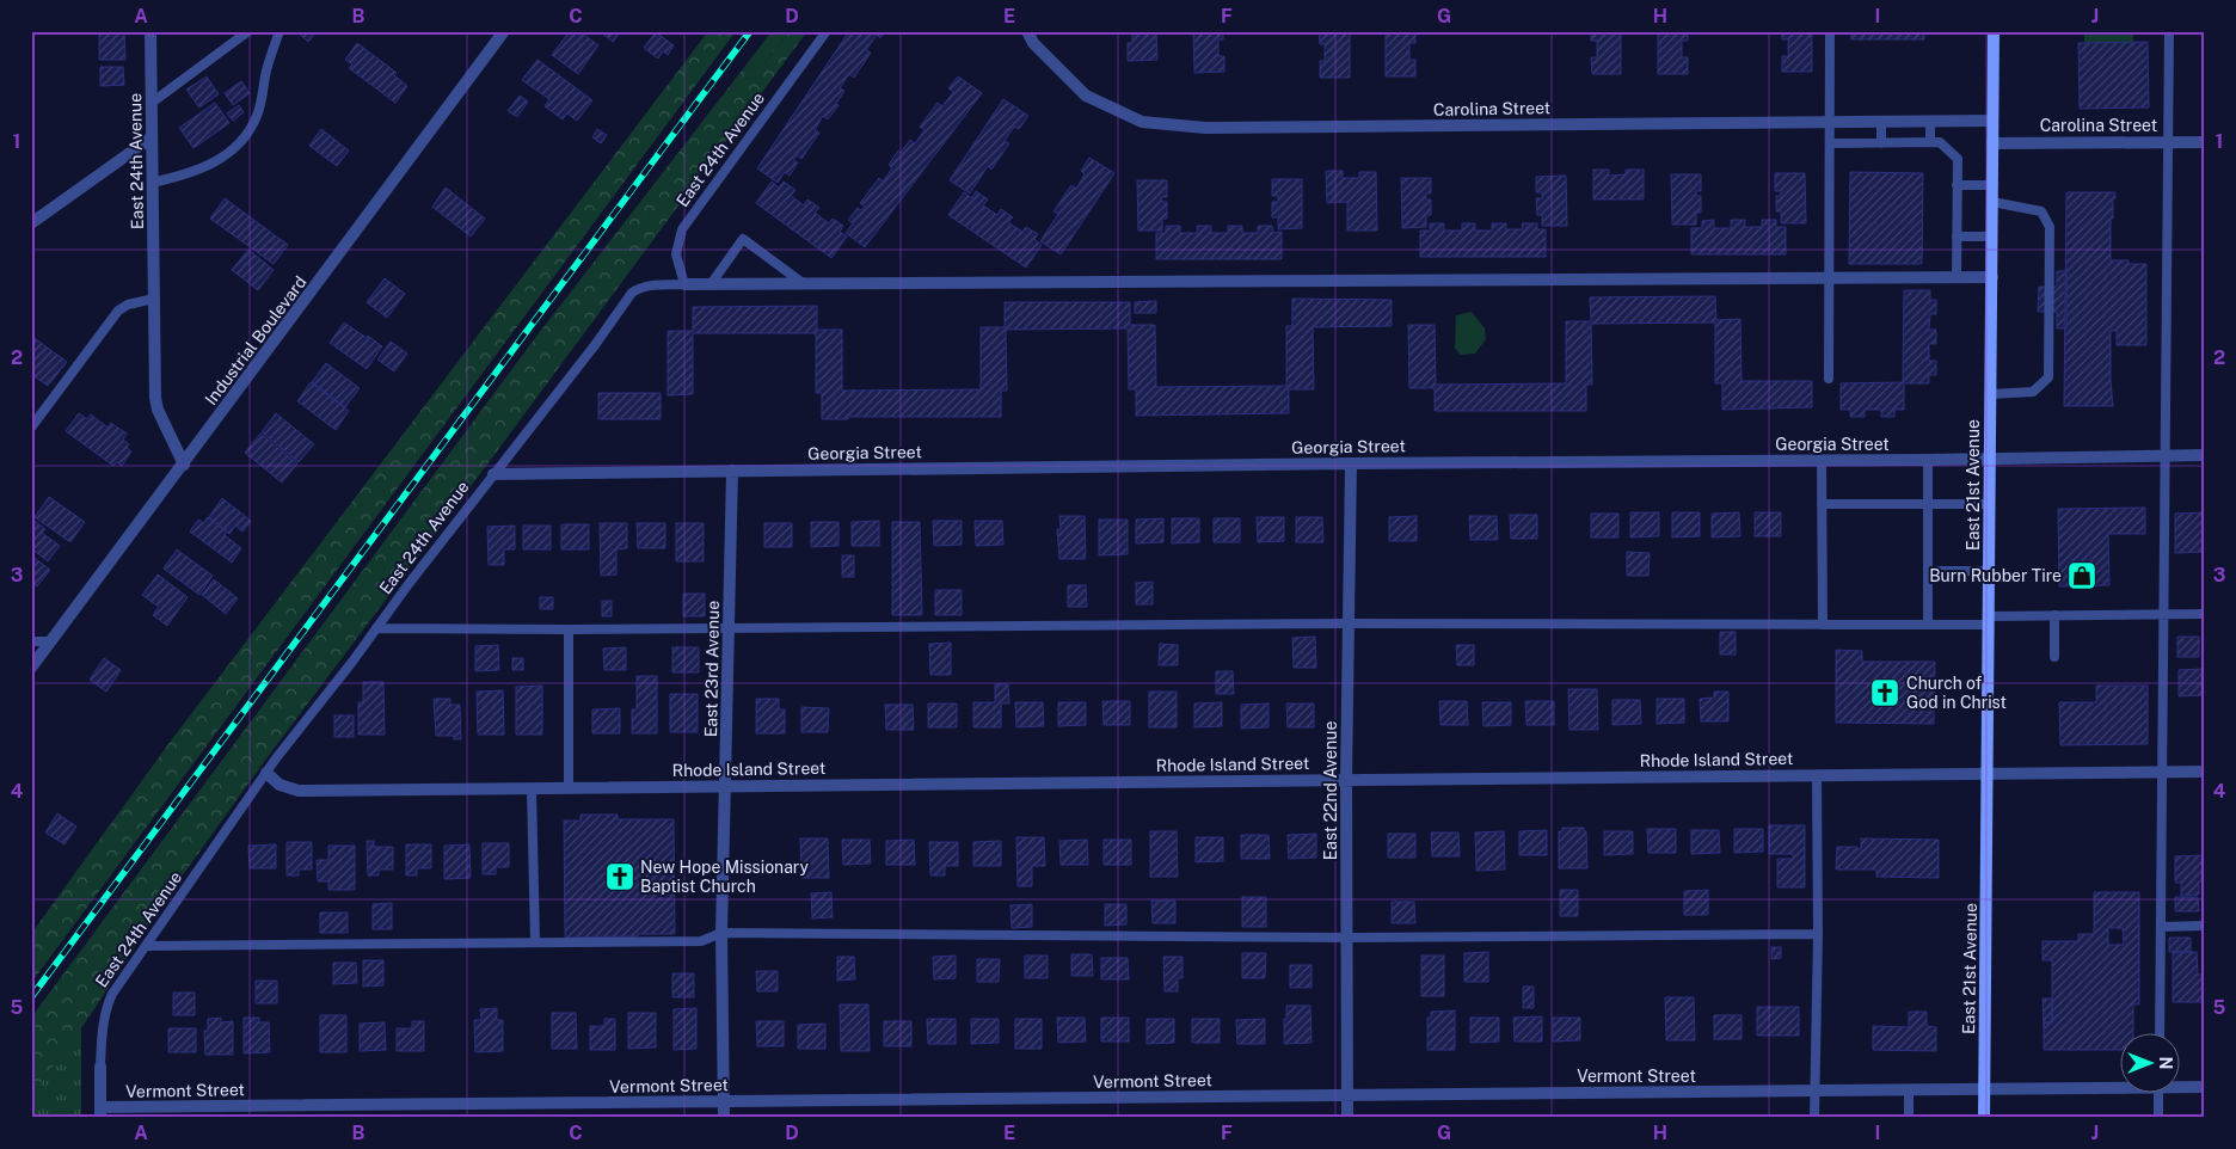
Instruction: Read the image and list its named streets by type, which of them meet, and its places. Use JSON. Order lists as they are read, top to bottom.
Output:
{
  "streets": {
    "street": [
      "Carolina Street",
      "East 24th Avenue",
      "Industrial Boulevard",
      "Georgia Street",
      "East 21st Avenue",
      "East 23rd Avenue",
      "Rhode Island Street",
      "East 22nd Avenue",
      "Vermont Street"
    ]
  },
  "crossings": [
    ["Carolina Street", "East 21st Avenue"],
    ["East 24th Avenue", "Industrial Boulevard"],
    ["East 24th Avenue", "Georgia Street"],
    ["East 24th Avenue", "Rhode Island Street"],
    ["East 24th Avenue", "Vermont Street"],
    ["Georgia Street", "East 21st Avenue"],
    ["Georgia Street", "East 23rd Avenue"],
    ["Georgia Street", "East 22nd Avenue"],
    ["East 21st Avenue", "Rhode Island Street"],
    ["East 21st Avenue", "Vermont Street"],
    ["East 23rd Avenue", "Rhode Island Street"],
    ["East 23rd Avenue", "Vermont Street"],
    ["Rhode Island Street", "East 22nd Avenue"],
    ["East 22nd Avenue", "Vermont Street"]
  ],
  "places": {
    "shop": ["Burn Rubber Tire"],
    "church": ["Church of God in Christ", "New Hope Missionary Baptist Church"]
  },
  "north": "right",
  "grid": {
    "columns": [
      "A",
      "B",
      "C",
      "D",
      "E",
      "F",
      "G",
      "H",
      "I",
      "J"
    ],
    "rows": [
      "1",
      "2",
      "3",
      "4",
      "5"
    ]
  }
}
